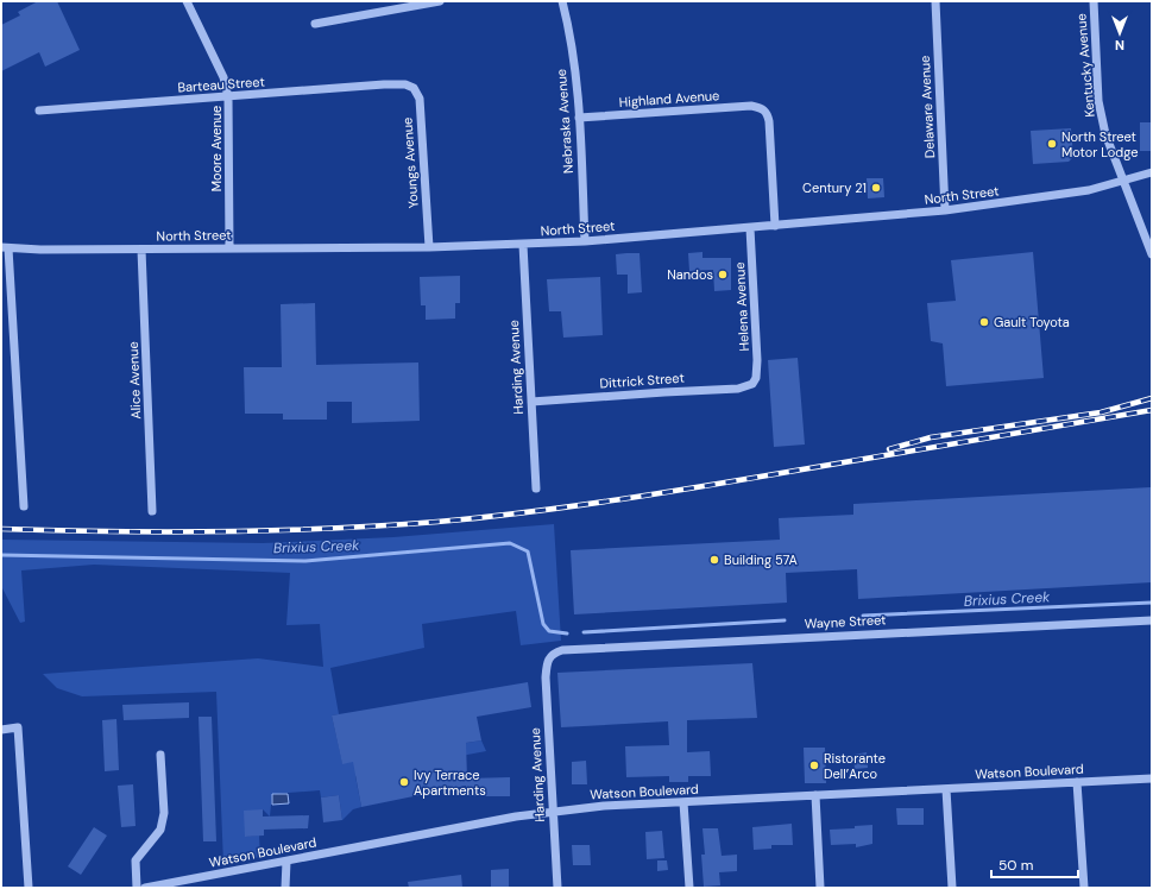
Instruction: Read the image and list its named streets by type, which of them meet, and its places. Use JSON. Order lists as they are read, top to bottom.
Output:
{
  "streets": {
    "street": [
      "Kentucky Avenue",
      "Barteau Street",
      "Highland Avenue",
      "Delaware Avenue",
      "Nebraska Avenue",
      "Moore Avenue",
      "Youngs Avenue",
      "North Street",
      "Helena Avenue",
      "Harding Avenue",
      "Alice Avenue",
      "Dittrick Street",
      "Wayne Street",
      "Watson Boulevard"
    ]
  },
  "crossings": [
    ["Kentucky Avenue", "North Street"],
    ["Barteau Street", "Moore Avenue"],
    ["Barteau Street", "Youngs Avenue"],
    ["Highland Avenue", "Nebraska Avenue"],
    ["Highland Avenue", "North Street"],
    ["Delaware Avenue", "North Street"],
    ["Nebraska Avenue", "North Street"],
    ["Moore Avenue", "North Street"],
    ["Youngs Avenue", "North Street"],
    ["North Street", "Helena Avenue"],
    ["North Street", "Harding Avenue"],
    ["North Street", "Alice Avenue"],
    ["Helena Avenue", "Dittrick Street"],
    ["Harding Avenue", "Dittrick Street"],
    ["Harding Avenue", "Wayne Street"],
    ["Harding Avenue", "Watson Boulevard"]
  ],
  "water": ["Brixius Creek"],
  "places": [
    "North Street Motor Lodge",
    "Century 21",
    "Nandos",
    "Gault Toyota",
    "Building 57A",
    "Ristorante Dell’Arco",
    "Ivy Terrace Apartments"
  ],
  "scale_bar": "50 m",
  "north": "bottom"
}
